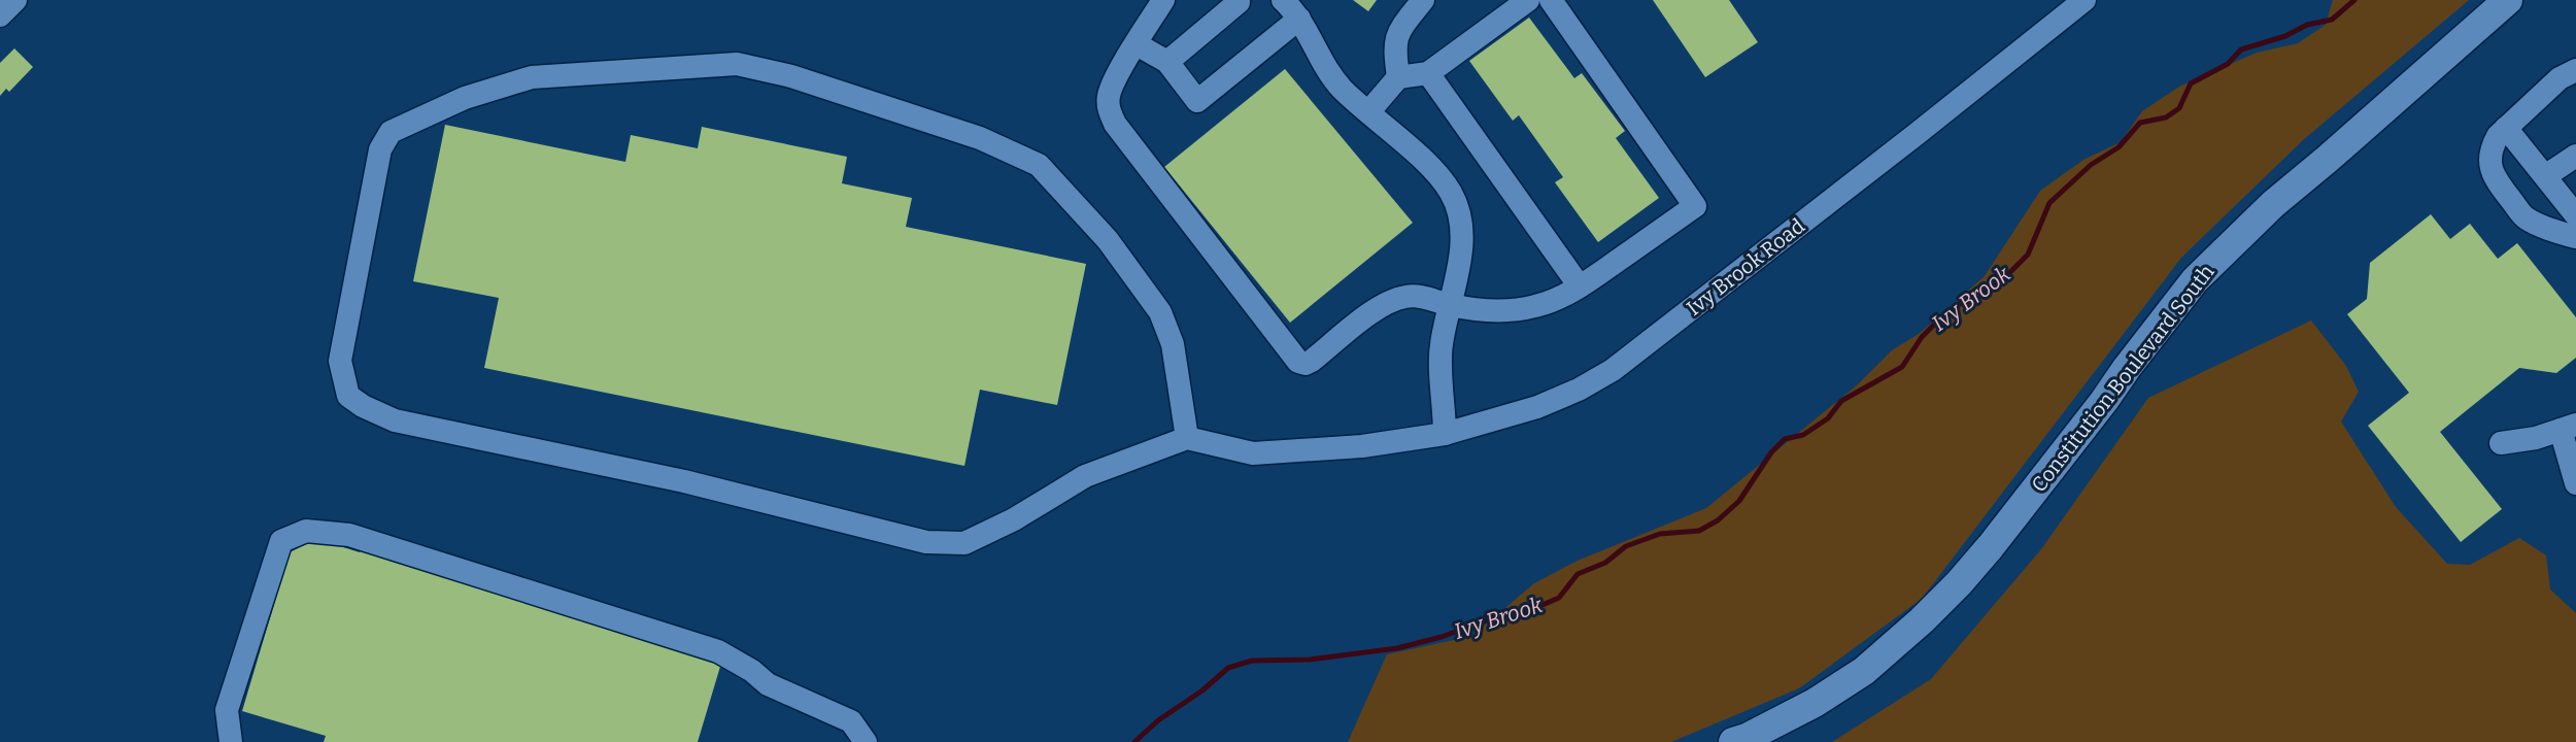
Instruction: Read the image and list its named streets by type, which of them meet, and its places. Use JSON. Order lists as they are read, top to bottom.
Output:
{
  "streets": {
    "main road": ["Constitution Boulevard South"],
    "street": ["Ivy Brook Road"]
  },
  "water": ["Ivy Brook"]
}
